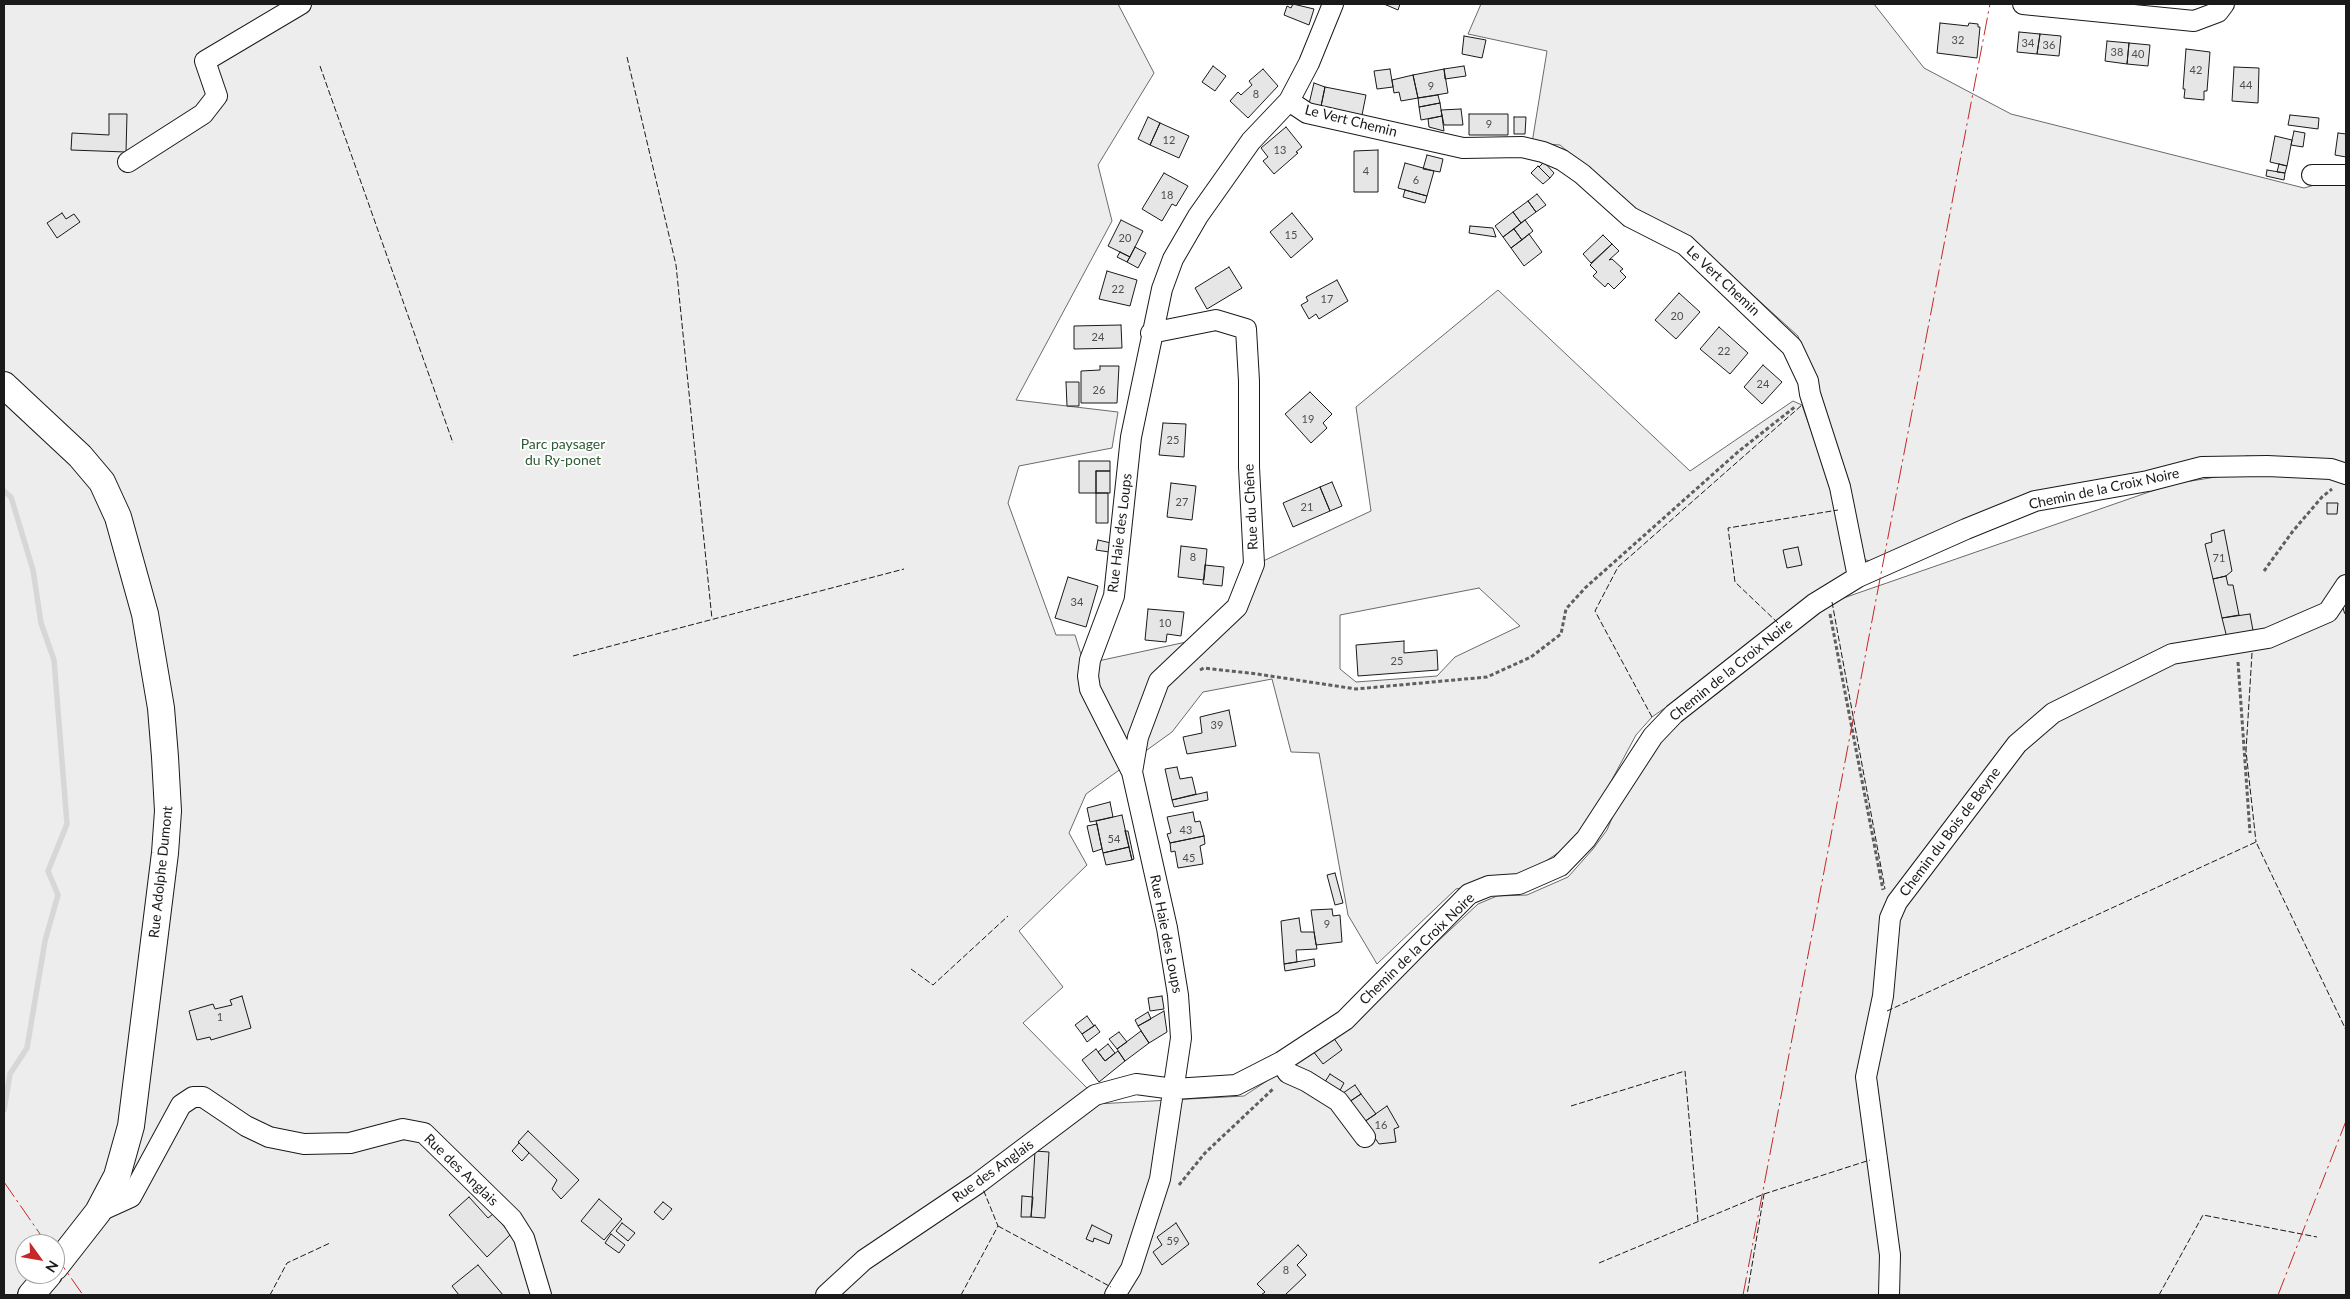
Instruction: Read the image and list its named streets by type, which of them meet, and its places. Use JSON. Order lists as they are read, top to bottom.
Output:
{
  "streets": {
    "main road": ["Rue Adolphe Dumont"],
    "street": [
      "Le Vert Chemin",
      "Chemin de la Croix Noire",
      "Rue du Chêne",
      "Rue Haie des Loups",
      "Chemin du Bois de Beyne",
      "Rue des Anglais"
    ]
  },
  "crossings": [
    ["Le Vert Chemin", "Chemin de la Croix Noire"],
    ["Le Vert Chemin", "Rue Haie des Loups"],
    ["Chemin de la Croix Noire", "Rue Haie des Loups"],
    ["Chemin de la Croix Noire", "Rue des Anglais"],
    ["Rue du Chêne", "Rue Haie des Loups"],
    ["Rue Haie des Loups", "Rue des Anglais"],
    ["Rue Adolphe Dumont", "Rue des Anglais"]
  ],
  "parks": ["Parc paysager du Ry-ponet"],
  "house_numbers": [
    "32",
    "34",
    "36",
    "38",
    "40",
    "42",
    "44",
    "9",
    "8",
    "9",
    "12",
    "13",
    "4",
    "6",
    "18",
    "15",
    "20",
    "22",
    "17",
    "20",
    "24",
    "22",
    "24",
    "26",
    "19",
    "25",
    "27",
    "21",
    "8",
    "71",
    "34",
    "10",
    "25",
    "39",
    "43",
    "54",
    "45",
    "9",
    "1",
    "16",
    "59",
    "8"
  ],
  "north": "bottom right"
}
